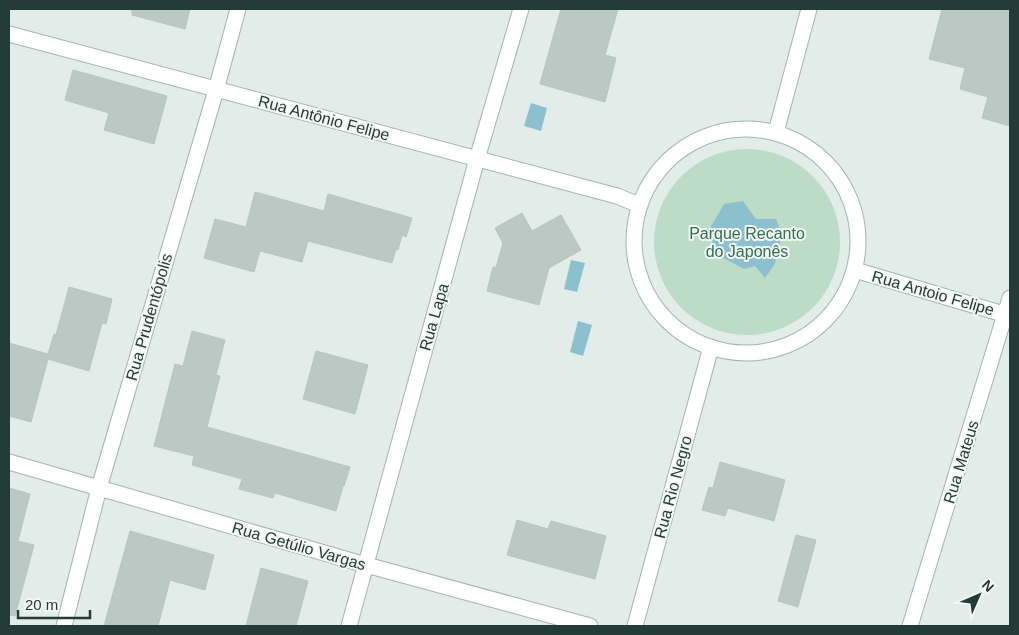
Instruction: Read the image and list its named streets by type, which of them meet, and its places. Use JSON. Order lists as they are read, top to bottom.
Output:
{
  "streets": {
    "street": [
      "Rua Antônio Felipe",
      "Rua Antoio Felipe",
      "Rua Prudentópolis",
      "Rua Lapa",
      "Rua Mateus",
      "Rua Rio Negro",
      "Rua Getúlio Vargas"
    ]
  },
  "crossings": [
    ["Rua Antônio Felipe", "Rua Prudentópolis"],
    ["Rua Antônio Felipe", "Rua Lapa"],
    ["Rua Antoio Felipe", "Rua Mateus"],
    ["Rua Prudentópolis", "Rua Getúlio Vargas"],
    ["Rua Lapa", "Rua Getúlio Vargas"]
  ],
  "parks": ["Parque Recanto do Japonês"],
  "scale_bar": "20 m",
  "north": "top right"
}
